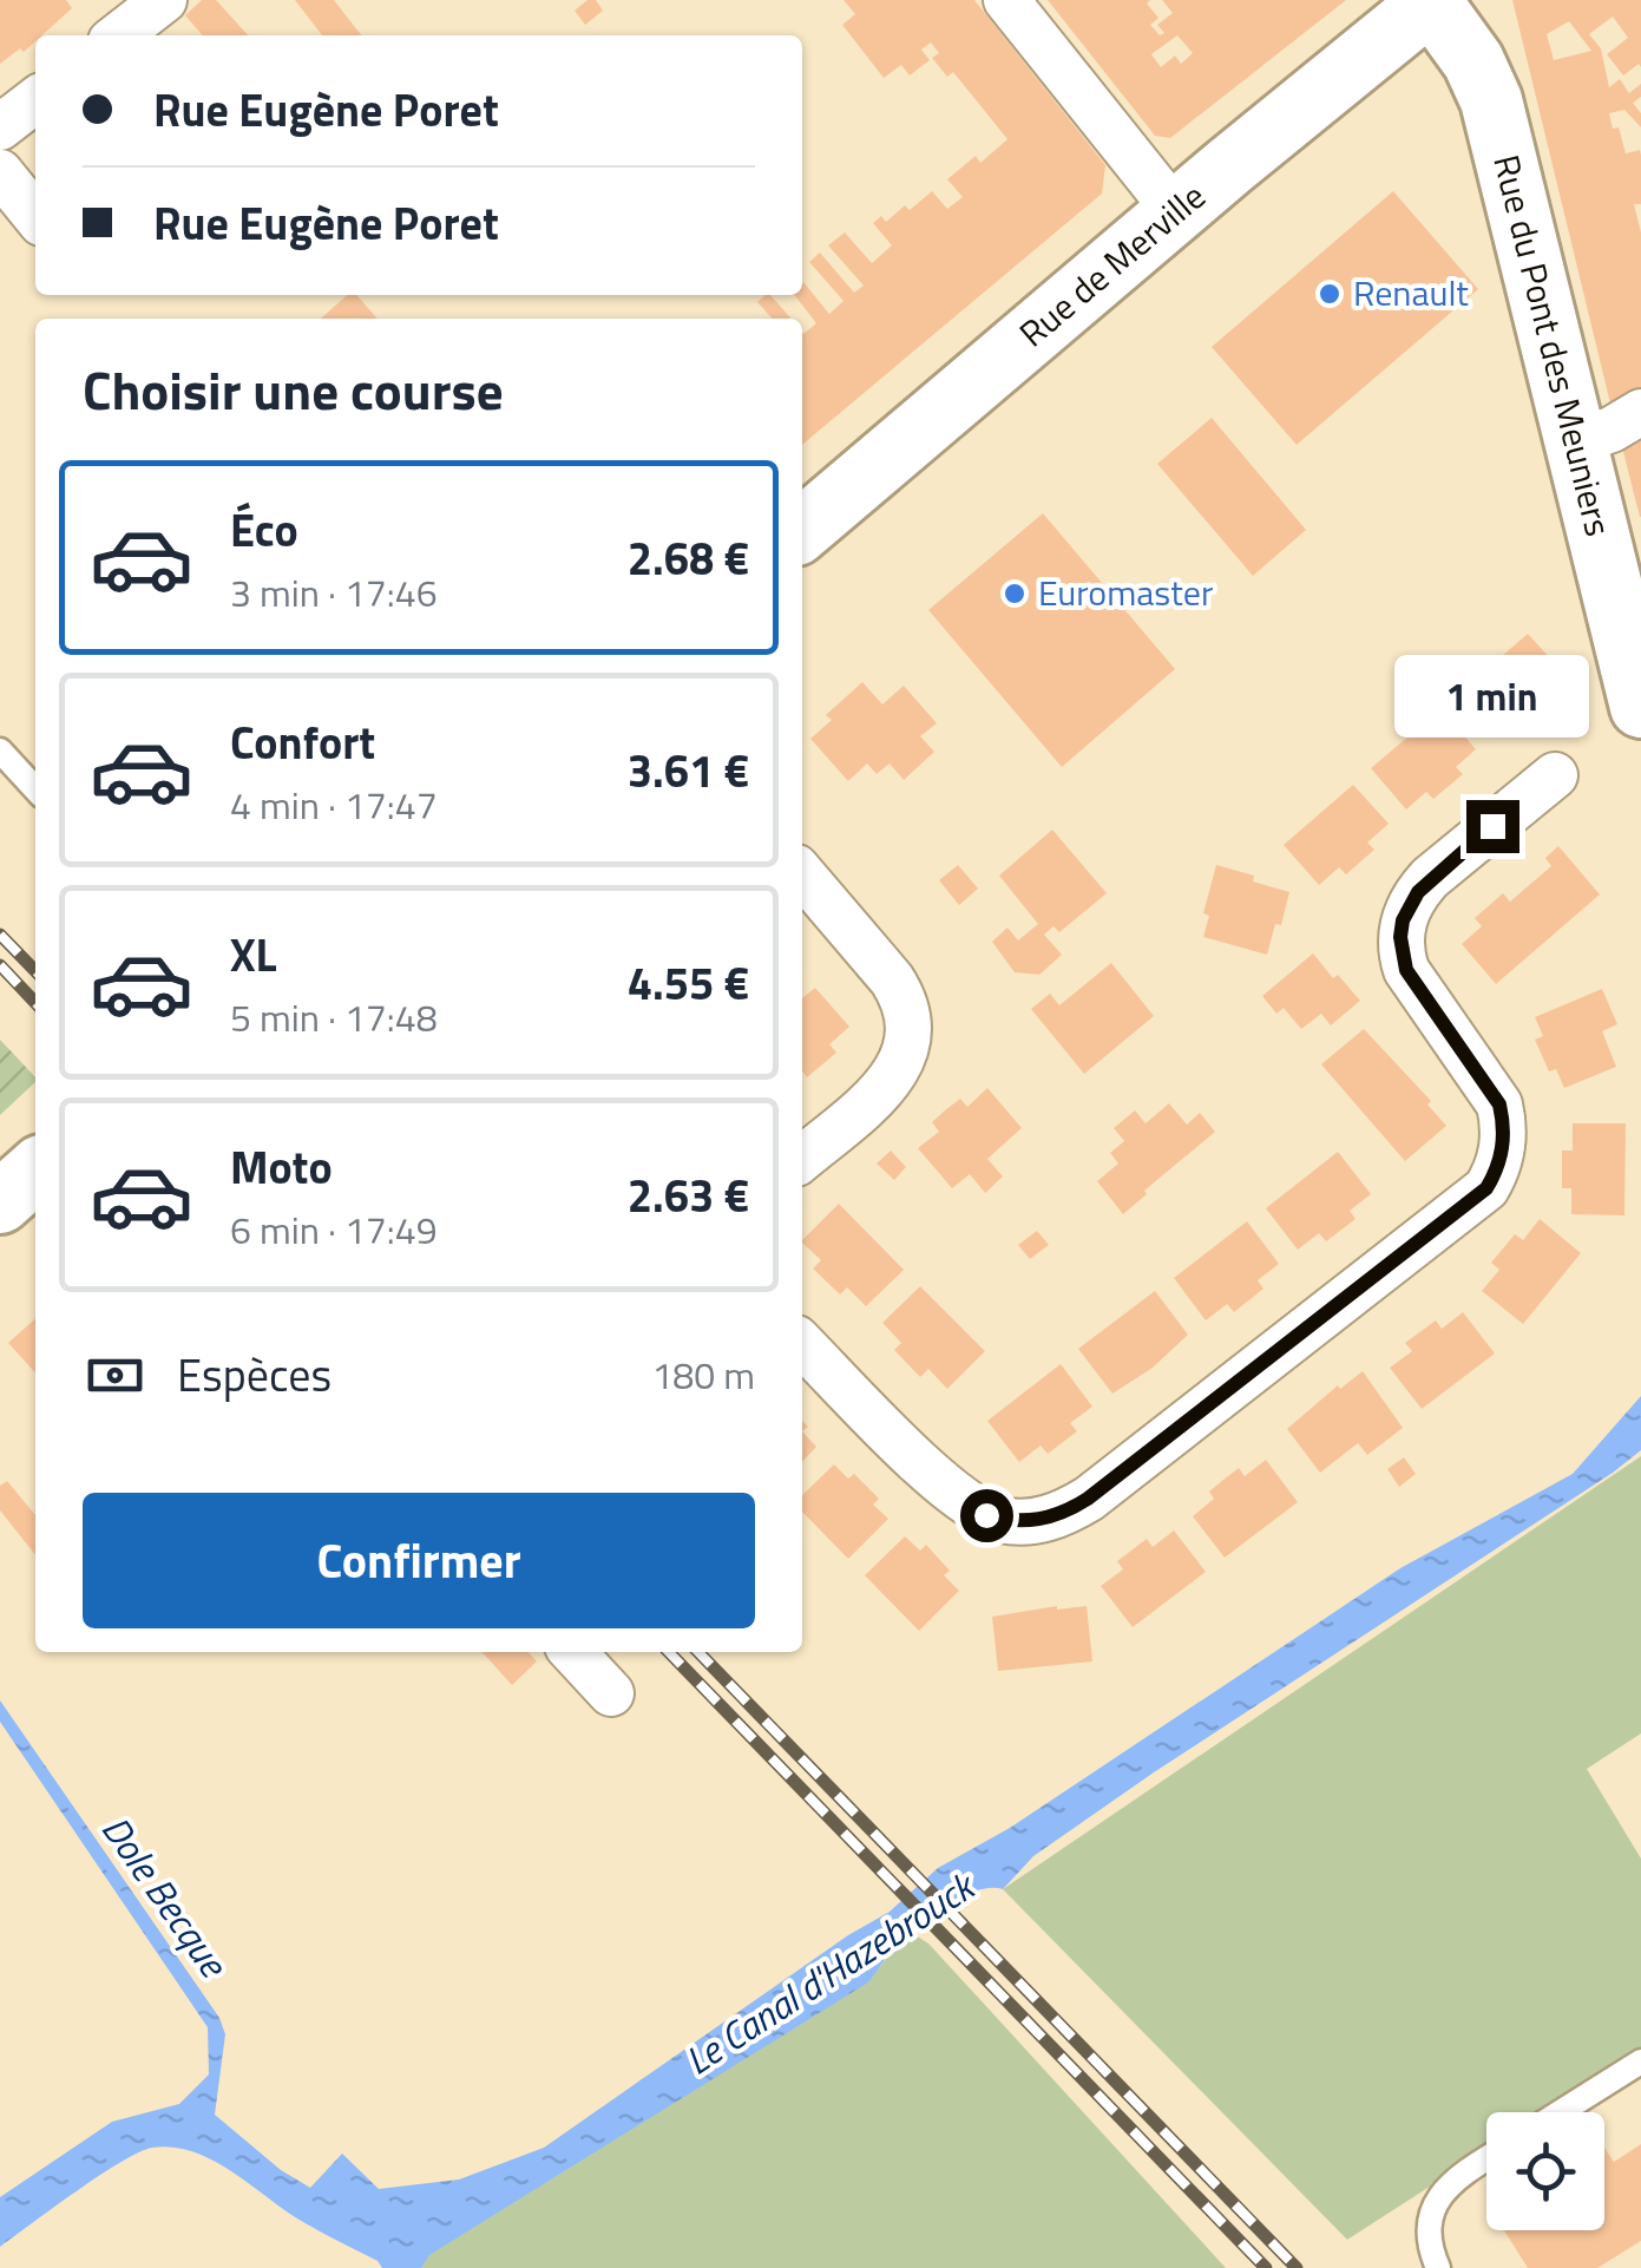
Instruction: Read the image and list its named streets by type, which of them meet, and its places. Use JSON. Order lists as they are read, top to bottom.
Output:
{
  "streets": {
    "street": ["Rue de Merville", "Rue du Pont des Meuniers"]
  },
  "crossings": [
    ["Rue de Merville", "Rue du Pont des Meuniers"]
  ],
  "water": ["Dole Becque", "Le Canal d'Hazebrouck"],
  "places": ["Renault", "Euromaster"],
  "page": {
    "banner": ["Rue Eugène Poret", "Rue Eugène Poret"],
    "heading": "Choisir une course",
    "list": [
      {
        "name": "Éco",
        "note": "3 min · 17:46",
        "value": "2.68 €"
      },
      {
        "name": "Confort",
        "note": "4 min · 17:47",
        "value": "3.61 €"
      },
      {
        "name": "XL",
        "note": "5 min · 17:48",
        "value": "4.55 €"
      },
      {
        "name": "Moto",
        "note": "6 min · 17:49",
        "value": "2.63 €"
      }
    ],
    "bubble": "1 min",
    "pay": ["Espèces", "180 m"],
    "buttons": "Confirmer"
  }
}
